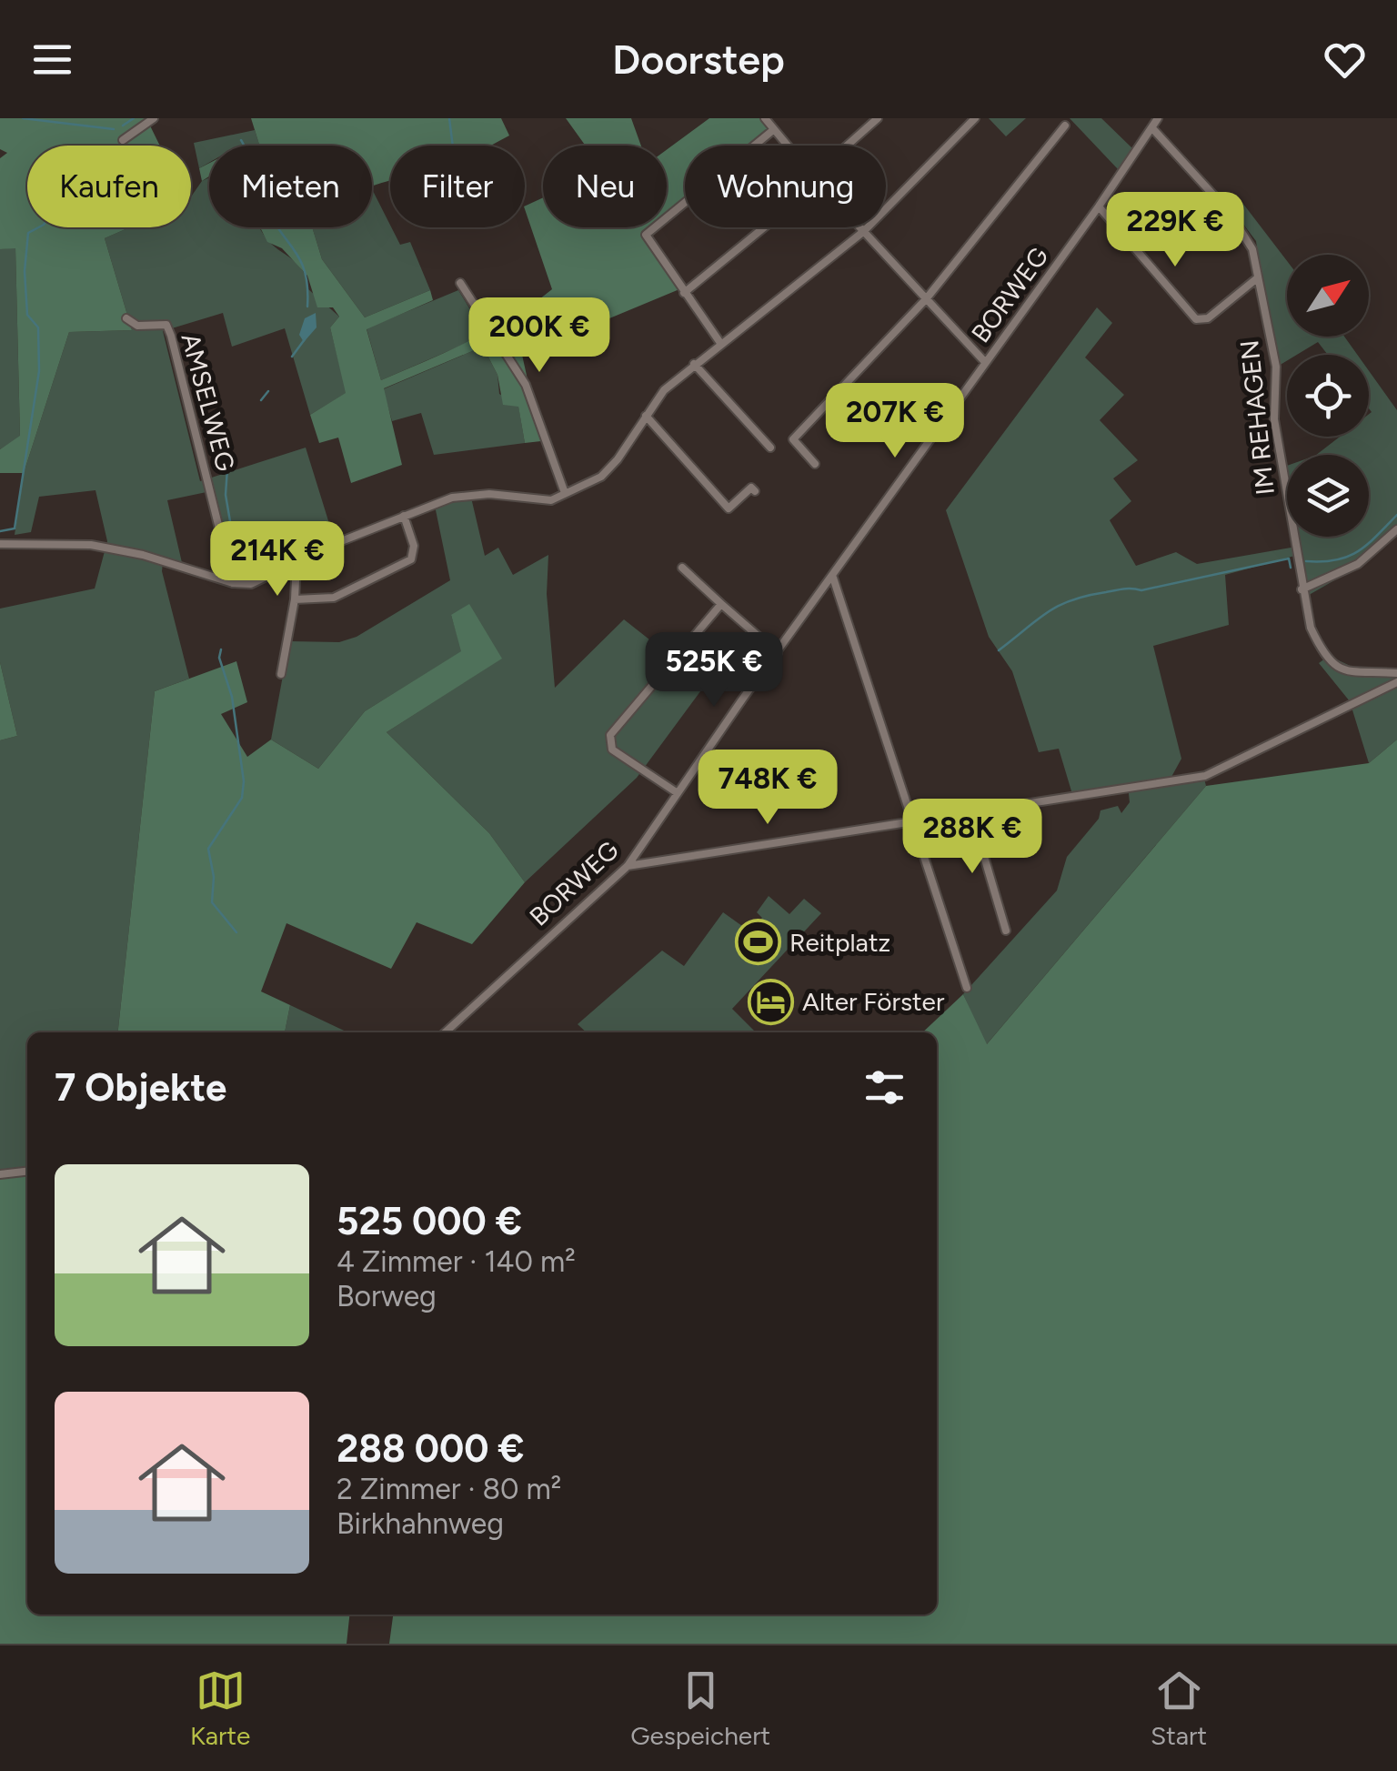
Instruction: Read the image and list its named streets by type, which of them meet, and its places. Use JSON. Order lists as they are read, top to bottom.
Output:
{
  "streets": {
    "street": ["BORWEG", "AMSELWEG", "IM REHAGEN"]
  },
  "crossings": [
    ["BORWEG", "IM REHAGEN"]
  ],
  "places": {
    "sports": ["Reitplatz"],
    "hotel": ["Alter Förster"]
  },
  "north": "top right",
  "page": {
    "header": "Doorstep",
    "chip": [
      "Kaufen",
      "Mieten",
      "Filter",
      "Neu",
      "Wohnung"
    ],
    "price": [
      "229K €",
      "200K €",
      "207K €",
      "214K €",
      "525K €",
      "748K €",
      "288K €"
    ],
    "heading": "7 Objekte",
    "list": [
      {
        "name": "525 000 €",
        "note": "4 Zimmer · 140 m² · Borweg"
      },
      {
        "name": "288 000 €",
        "note": "2 Zimmer · 80 m² · Birkhahnweg"
      }
    ],
    "tabs": ["Karte", "Gespeichert", "Start"]
  }
}
